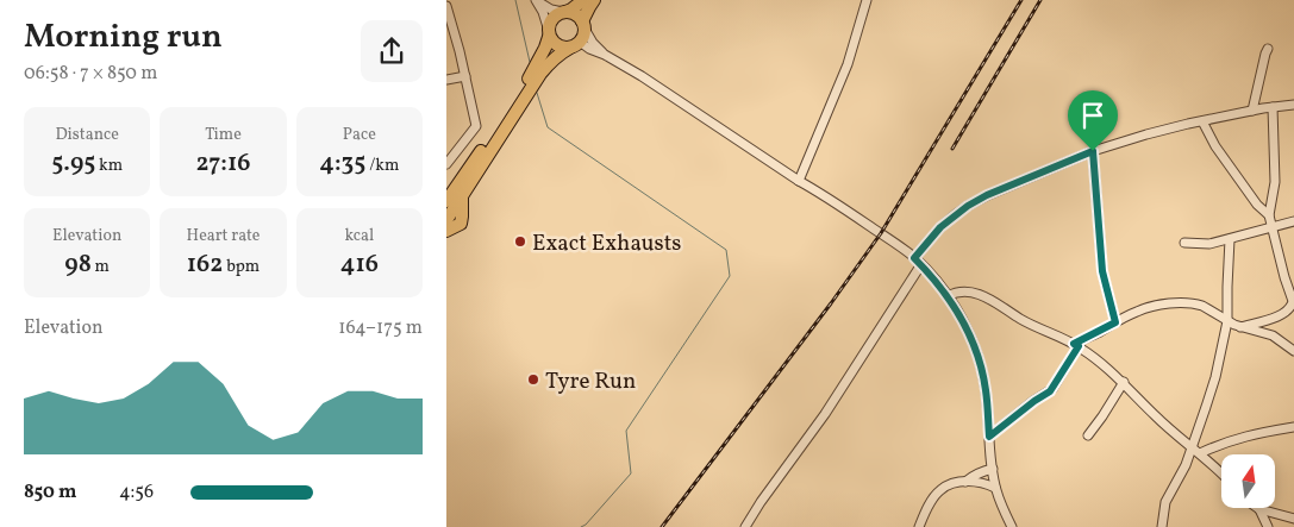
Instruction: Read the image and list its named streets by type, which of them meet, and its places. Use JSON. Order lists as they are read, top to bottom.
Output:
{
  "places": ["Exact Exhausts", "Tyre Run"],
  "north": "top",
  "page": {
    "heading": ["Morning run", "06:58 · 7 × 850 m"],
    "stats": [
      ["Distance", "5.95 km"],
      ["Time", "27:16"],
      ["Pace", "4:35 /km"],
      ["Elevation", "98 m"],
      ["Heart rate", "162 bpm"],
      ["kcal", "416"]
    ],
    "chart": ["Elevation", "164–175 m"],
    "list": [
      {
        "name": "850 m",
        "note": "4:56"
      }
    ]
  }
}
